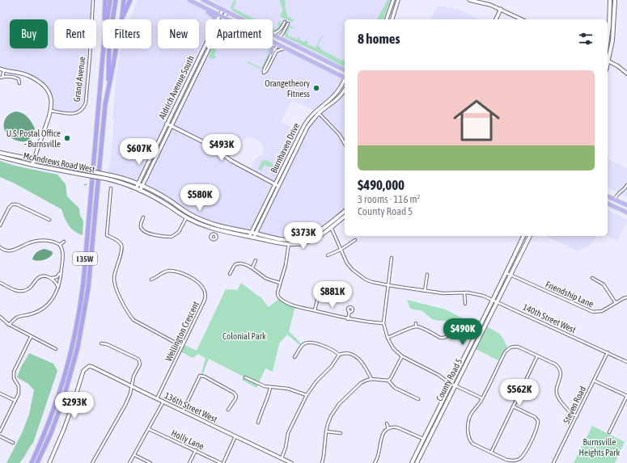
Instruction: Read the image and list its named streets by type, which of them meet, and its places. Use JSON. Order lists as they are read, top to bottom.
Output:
{
  "streets": {
    "highway": ["I 35W"],
    "main road": ["McAndrews Road West", "County Road 5"],
    "street": [
      "Grand Avenue",
      "Aldrich Avenue South",
      "Burnhaven Drive",
      "Friendship Lane",
      "140th Street West",
      "Wellington Crescent",
      "Steven Road",
      "136th Street West",
      "Holly Lane"
    ]
  },
  "crossings": [
    ["Aldrich Avenue South", "McAndrews Road West"],
    ["Burnhaven Drive", "McAndrews Road West"],
    ["McAndrews Road West", "140th Street West"],
    ["Friendship Lane", "County Road 5"],
    ["140th Street West", "County Road 5"],
    ["140th Street West", "Steven Road"],
    ["Wellington Crescent", "136th Street West"]
  ],
  "parks": ["Colonial Park", "Burnsville Heights Park"],
  "places": ["Orangetheory Fitness", "U.S. Postal Office - Burnsville"],
  "page": {
    "chip": [
      "Buy",
      "Rent",
      "Filters",
      "New",
      "Apartment"
    ],
    "heading": "8 homes",
    "list": [
      {
        "name": "$490,000",
        "note": "3 rooms · 116 m² · County Road 5"
      }
    ],
    "price": [
      "$493K",
      "$607K",
      "$580K",
      "$373K",
      "$881K",
      "$490K",
      "$562K",
      "$293K"
    ]
  }
}
